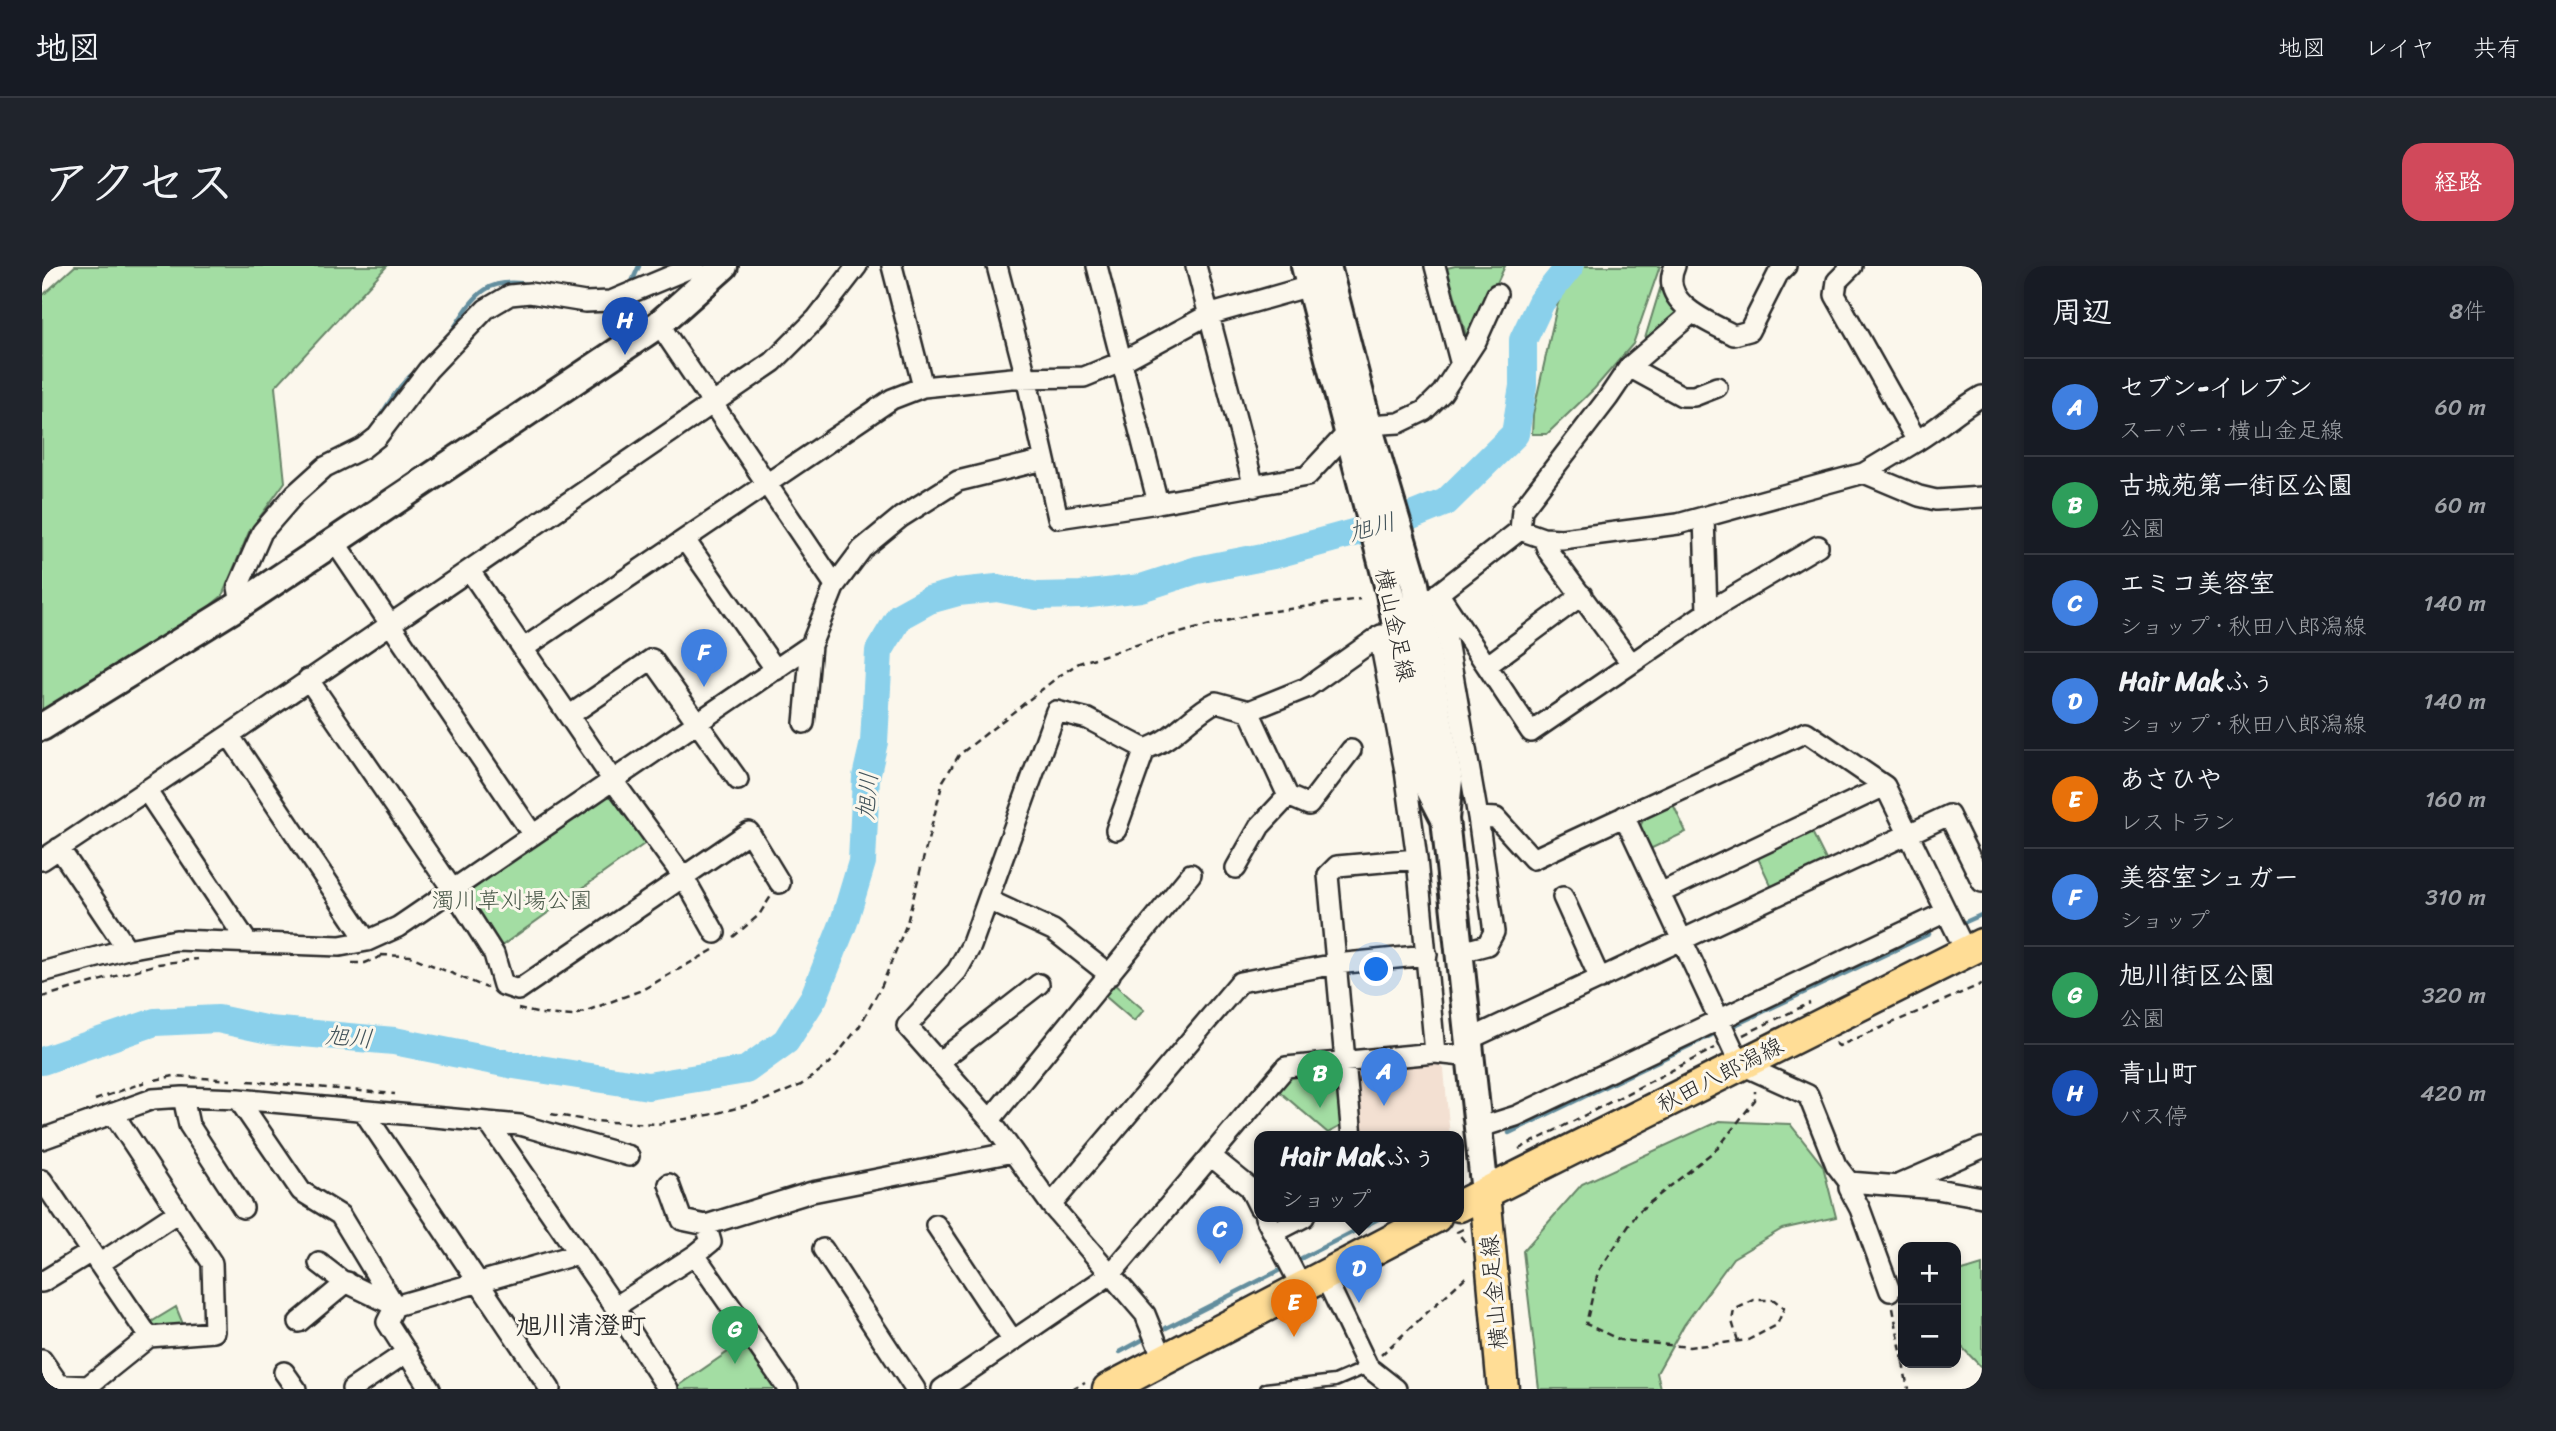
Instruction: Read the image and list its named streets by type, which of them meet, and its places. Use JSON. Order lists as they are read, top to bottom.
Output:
{
  "streets": {
    "main road": ["横山金足線", "秋田八郎潟線"]
  },
  "crossings": [
    ["横山金足線", "秋田八郎潟線"]
  ],
  "districts": ["旭川清澄町"],
  "water": ["旭川"],
  "parks": ["濁川草刈場公園"],
  "page": {
    "header": "地図",
    "nav": ["地図", "レイヤ", "共有"],
    "title": "アクセス",
    "buttons": "経路",
    "heading": ["周辺", "8件"],
    "pins": [
      "H",
      "F",
      "A",
      "B",
      "C",
      "D",
      "E",
      "G"
    ],
    "list": [
      {
        "mark": "A",
        "name": "セブン-イレブン",
        "note": "スーパー · 横山金足線",
        "value": "60 m"
      },
      {
        "mark": "B",
        "name": "古城苑第一街区公園",
        "note": "公園",
        "value": "60 m"
      },
      {
        "mark": "C",
        "name": "エミコ美容室",
        "note": "ショップ · 秋田八郎潟線",
        "value": "140 m"
      },
      {
        "mark": "D",
        "name": "Hair Makふぅ",
        "note": "ショップ · 秋田八郎潟線",
        "value": "140 m"
      },
      {
        "mark": "E",
        "name": "あさひや",
        "note": "レストラン",
        "value": "160 m"
      },
      {
        "mark": "F",
        "name": "美容室シュガー",
        "note": "ショップ",
        "value": "310 m"
      },
      {
        "mark": "G",
        "name": "旭川街区公園",
        "note": "公園",
        "value": "320 m"
      },
      {
        "mark": "H",
        "name": "青山町",
        "note": "バス停",
        "value": "420 m"
      }
    ],
    "popup": ["Hair Makふぅ", "ショップ"],
    "map_buttons": ["+", "−"]
  }
}
